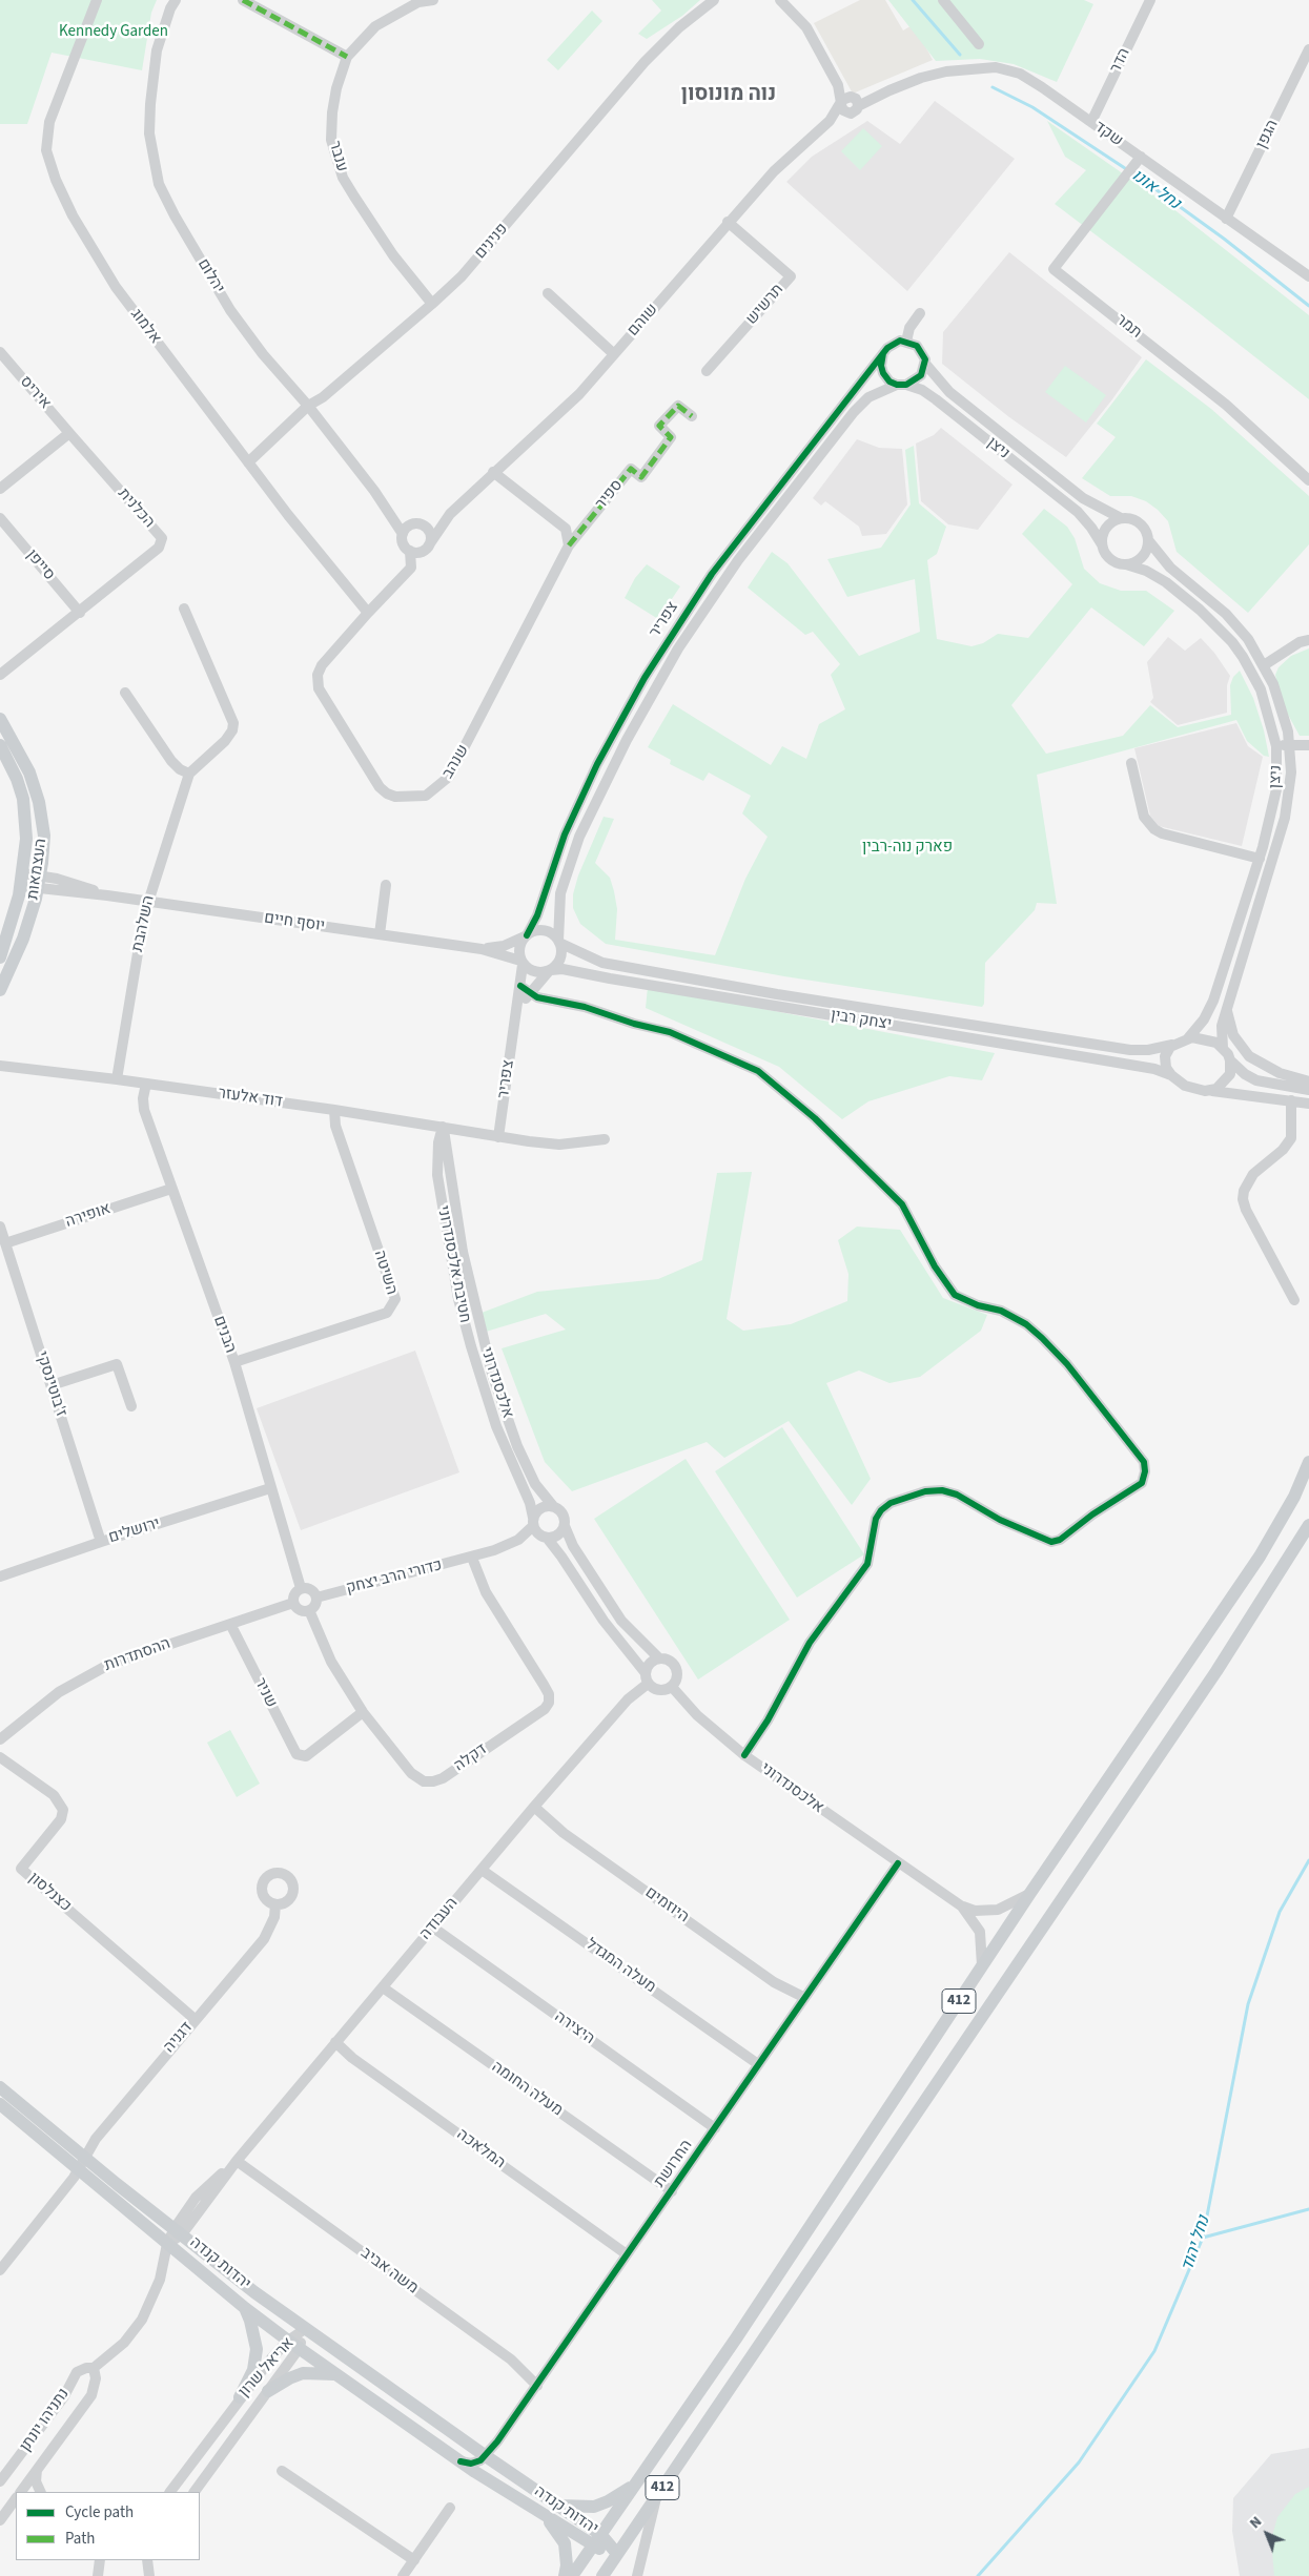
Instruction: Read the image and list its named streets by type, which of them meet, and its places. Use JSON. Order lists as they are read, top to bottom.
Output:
{
  "streets": {
    "main road": ["העצמאות", "412", "יהדות קנדה"],
    "street": [
      "הדר",
      "שקד",
      "הגפן",
      "ענבר",
      "פנינים",
      "יהלום",
      "תרשיש",
      "שוהם",
      "אלמוג",
      "תמר",
      "איריס",
      "ניצן",
      "ספיר",
      "הכלנית",
      "סייפן",
      "צפריר",
      "שנהב",
      "יוסף חיים",
      "השלהבת",
      "יצחק רבין",
      "דוד אלעזר",
      "אופירה",
      "חטיבת אלכסנדרוני",
      "השיטה",
      "הבנים",
      "אלכסנדרוני",
      "ז'בוטינסקי",
      "ירושלים",
      "כדורי הרב יצחק",
      "ההסתדרות",
      "שניר",
      "דקלה",
      "כצנלסון",
      "היוזמים",
      "העבודה",
      "מעלה המגדל",
      "היצירה",
      "דגניה",
      "מעלה החומה",
      "המלאכה",
      "החרושת",
      "משה אביב",
      "אריאל שרון",
      "נתניהו יונתן"
    ]
  },
  "crossings": [
    ["הדר", "שקד"],
    ["שקד", "הגפן"],
    ["שקד", "שוהם"],
    ["שקד", "תמר"],
    ["ענבר", "פנינים"],
    ["פנינים", "יהלום"],
    ["פנינים", "אלמוג"],
    ["יהלום", "שוהם"],
    ["יהלום", "שנהב"],
    ["תרשיש", "שוהם"],
    ["שוהם", "שנהב"],
    ["אלמוג", "שנהב"],
    ["איריס", "הכלנית"],
    ["ניצן", "צפריר"],
    ["ניצן", "יצחק רבין"],
    ["ספיר", "שנהב"],
    ["הכלנית", "סייפן"],
    ["צפריר", "יוסף חיים"],
    ["צפריר", "יצחק רבין"],
    ["צפריר", "דוד אלעזר"],
    ["העצמאות", "יוסף חיים"],
    ["יוסף חיים", "השלהבת"],
    ["יוסף חיים", "יצחק רבין"],
    ["השלהבת", "דוד אלעזר"],
    ["דוד אלעזר", "חטיבת אלכסנדרוני"],
    ["דוד אלעזר", "השיטה"],
    ["דוד אלעזר", "הבנים"],
    ["אופירה", "הבנים"],
    ["אופירה", "ז'בוטינסקי"],
    ["חטיבת אלכסנדרוני", "אלכסנדרוני"],
    ["השיטה", "הבנים"],
    ["הבנים", "ירושלים"],
    ["הבנים", "כדורי הרב יצחק"],
    ["הבנים", "ההסתדרות"],
    ["הבנים", "דקלה"],
    ["אלכסנדרוני", "העבודה"],
    ["אלכסנדרוני", "החרושת"],
    ["ז'בוטינסקי", "ירושלים"],
    ["כדורי הרב יצחק", "ההסתדרות"],
    ["כדורי הרב יצחק", "דקלה"],
    ["ההסתדרות", "שניר"],
    ["ההסתדרות", "דקלה"],
    ["שניר", "דקלה"],
    ["כצנלסון", "דגניה"],
    ["היוזמים", "העבודה"],
    ["היוזמים", "החרושת"],
    ["העבודה", "מעלה המגדל"],
    ["העבודה", "היצירה"],
    ["העבודה", "מעלה החומה"],
    ["העבודה", "המלאכה"],
    ["העבודה", "יהדות קנדה"],
    ["העבודה", "משה אביב"],
    ["העבודה", "נתניהו יונתן"],
    ["מעלה המגדל", "החרושת"],
    ["412", "יהדות קנדה"],
    ["היצירה", "החרושת"],
    ["דגניה", "יהדות קנדה"],
    ["מעלה החומה", "החרושת"],
    ["המלאכה", "החרושת"],
    ["החרושת", "יהדות קנדה"],
    ["החרושת", "משה אביב"],
    ["יהדות קנדה", "אריאל שרון"],
    ["יהדות קנדה", "נתניהו יונתן"]
  ],
  "districts": ["נוה מונוסון"],
  "water": ["נחל אונו", "נחל יהוד"],
  "parks": ["Kennedy Garden", "פארק נוה-רבין"],
  "legend": ["Cycle path", "Path"],
  "north": "top left"
}
